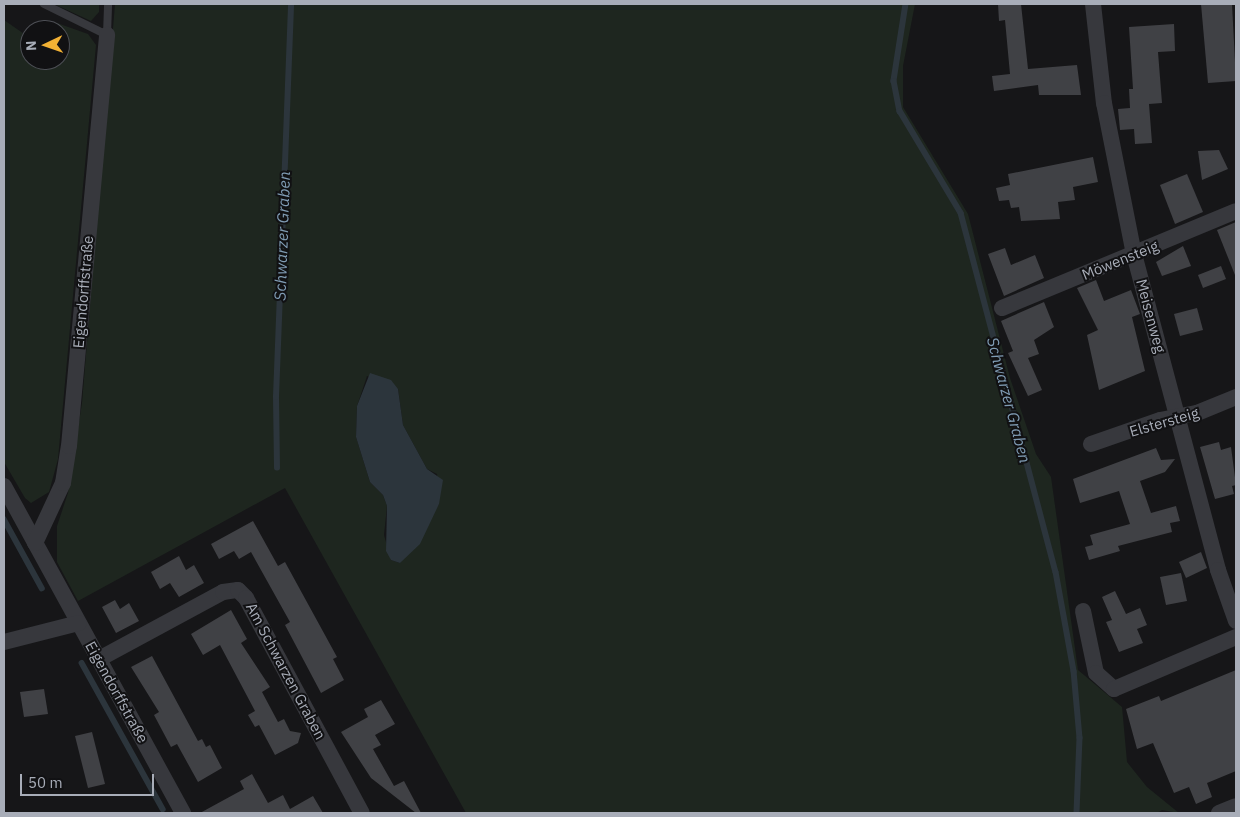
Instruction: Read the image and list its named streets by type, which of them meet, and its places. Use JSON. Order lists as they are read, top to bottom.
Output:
{
  "streets": {
    "street": [
      "Möwensteig",
      "Eigendorffstraße",
      "Meisenweg",
      "Elstersteig",
      "Am Schwarzen Graben"
    ]
  },
  "crossings": [
    ["Möwensteig", "Meisenweg"],
    ["Eigendorffstraße", "Am Schwarzen Graben"],
    ["Meisenweg", "Elstersteig"]
  ],
  "water": ["Schwarzer Graben"],
  "scale_bar": "50 m",
  "north": "left"
}
